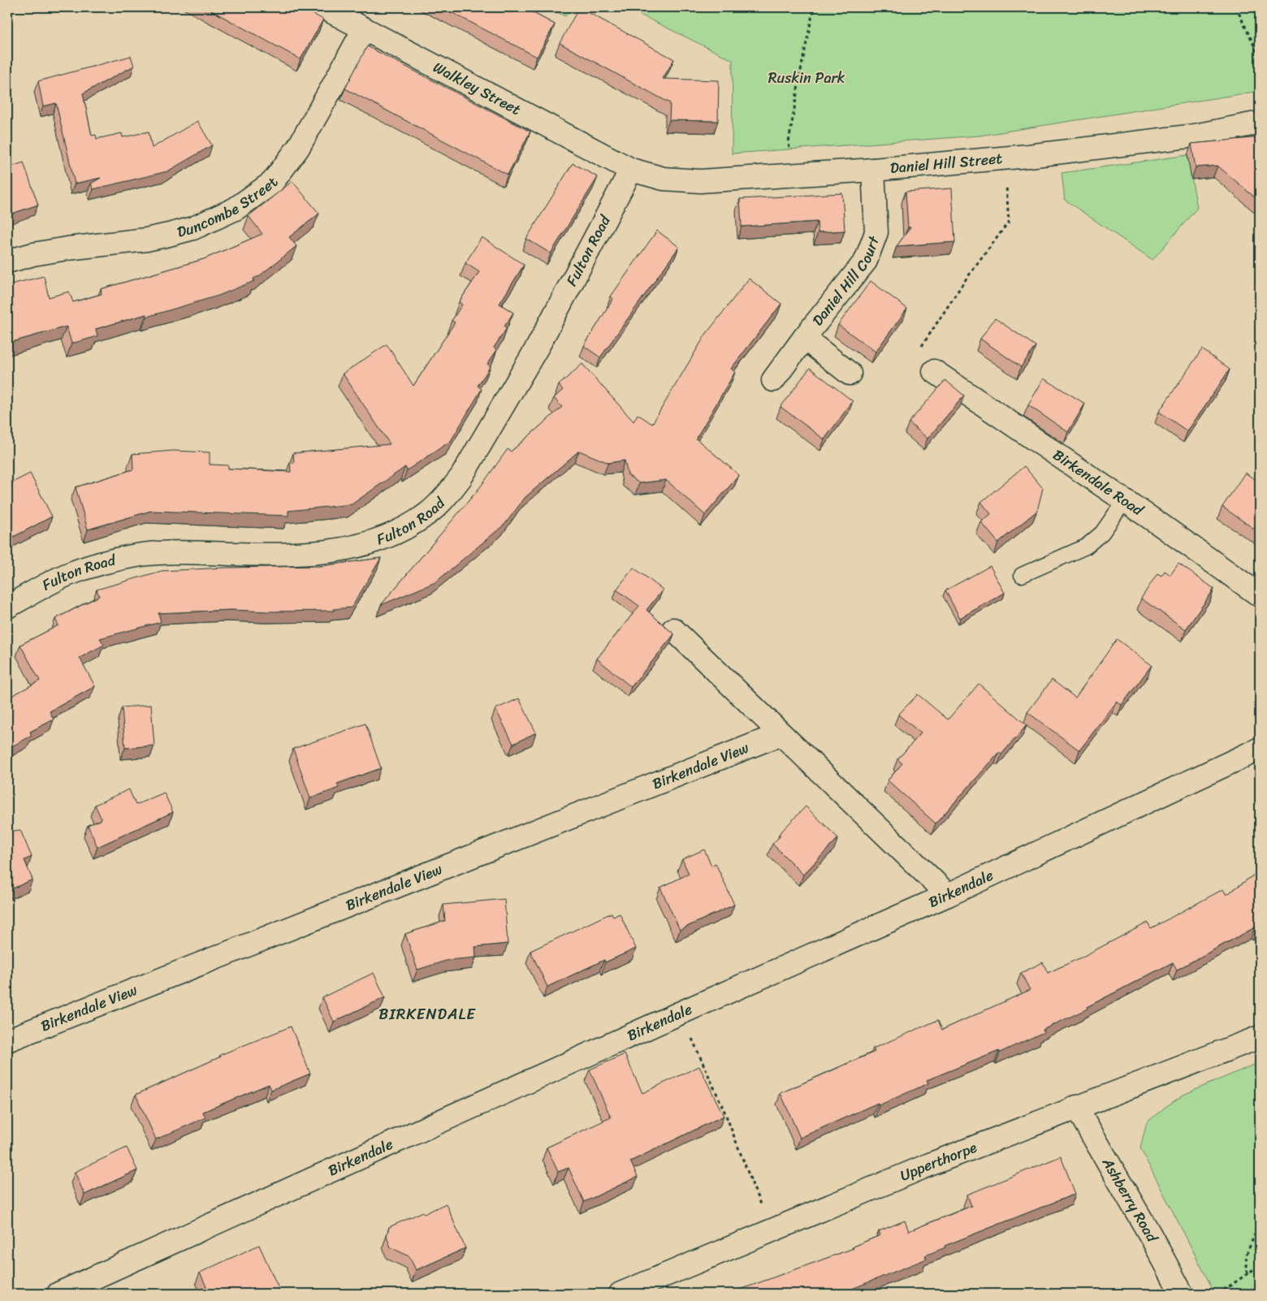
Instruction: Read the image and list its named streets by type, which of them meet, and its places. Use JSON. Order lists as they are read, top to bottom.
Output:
{
  "streets": {
    "street": [
      "Walkley Street",
      "Daniel Hill Street",
      "Duncombe Street",
      "Fulton Road",
      "Daniel Hill Court",
      "Birkendale Road",
      "Birkendale View",
      "Birkendale",
      "Upperthorpe",
      "Ashberry Road"
    ]
  },
  "crossings": [
    ["Walkley Street", "Daniel Hill Street"],
    ["Walkley Street", "Duncombe Street"],
    ["Walkley Street", "Fulton Road"],
    ["Daniel Hill Street", "Fulton Road"],
    ["Daniel Hill Street", "Daniel Hill Court"],
    ["Upperthorpe", "Ashberry Road"]
  ],
  "districts": ["BIRKENDALE"],
  "parks": ["Ruskin Park"]
}
